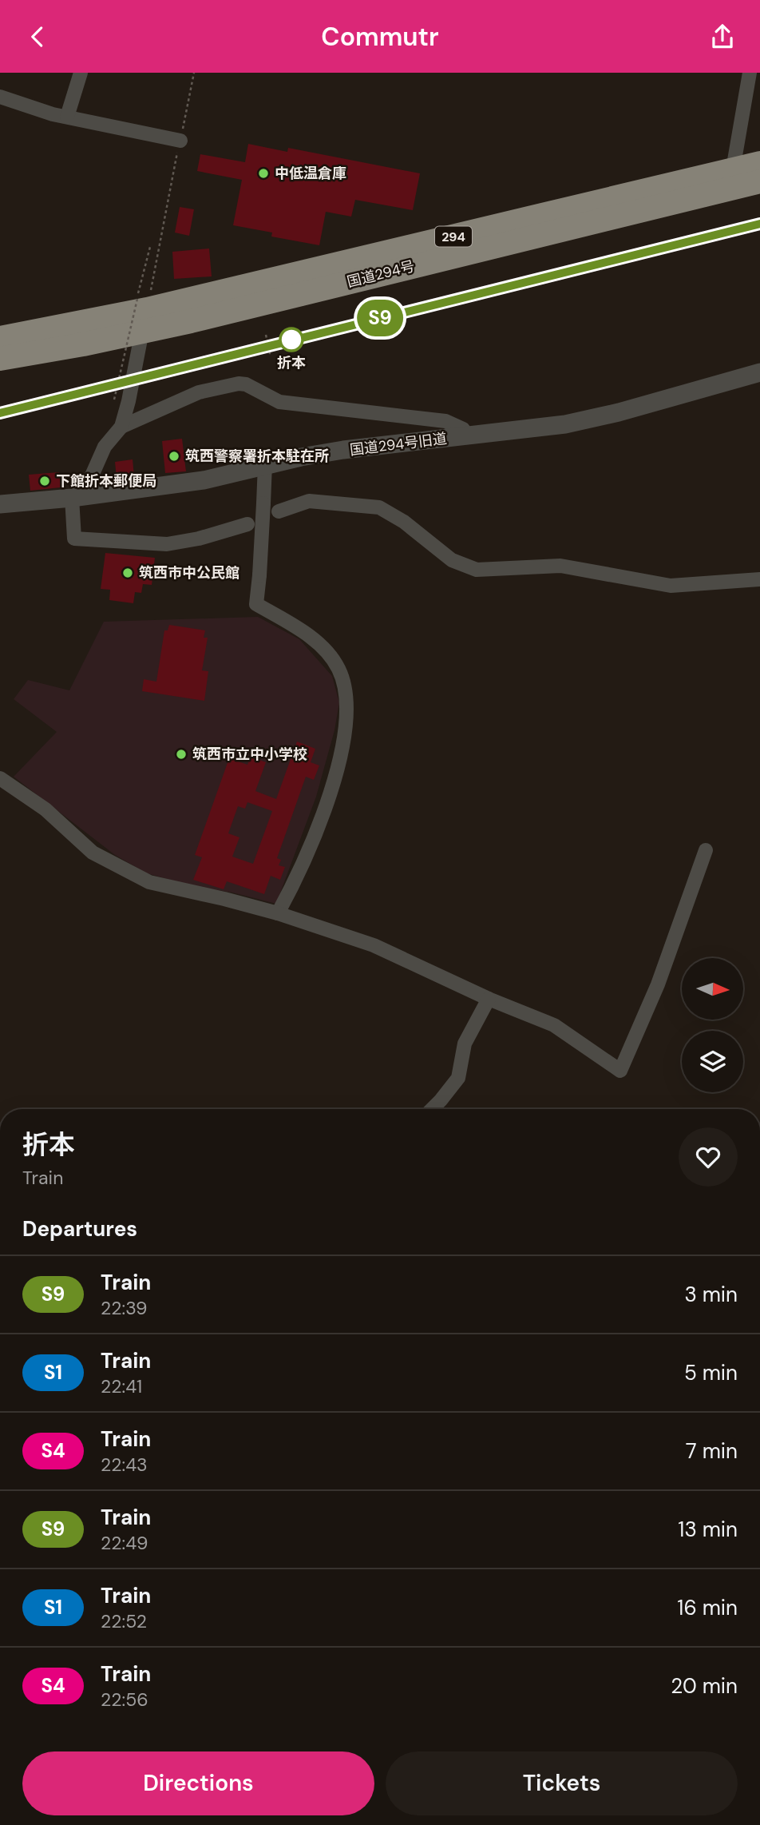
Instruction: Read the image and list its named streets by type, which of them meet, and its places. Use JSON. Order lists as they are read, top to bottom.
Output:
{
  "streets": {
    "highway": ["294", "国道294号"],
    "street": ["国道294号旧道"]
  },
  "places": [
    "中低温倉庫",
    "折本",
    "筑西警察署折本駐在所",
    "下館折本郵便局",
    "筑西市中公民館",
    "筑西市立中小学校"
  ],
  "north": "right",
  "page": {
    "header": "Commutr",
    "on_map": "S9",
    "heading": [
      ["折本", "Train"],
      "Departures"
    ],
    "list": [
      {
        "mark": "S9",
        "name": "Train",
        "note": "22:39",
        "value": "3 min"
      },
      {
        "mark": "S1",
        "name": "Train",
        "note": "22:41",
        "value": "5 min"
      },
      {
        "mark": "S4",
        "name": "Train",
        "note": "22:43",
        "value": "7 min"
      },
      {
        "mark": "S9",
        "name": "Train",
        "note": "22:49",
        "value": "13 min"
      },
      {
        "mark": "S1",
        "name": "Train",
        "note": "22:52",
        "value": "16 min"
      },
      {
        "mark": "S4",
        "name": "Train",
        "note": "22:56",
        "value": "20 min"
      }
    ],
    "buttons": ["Directions", "Tickets"]
  }
}
